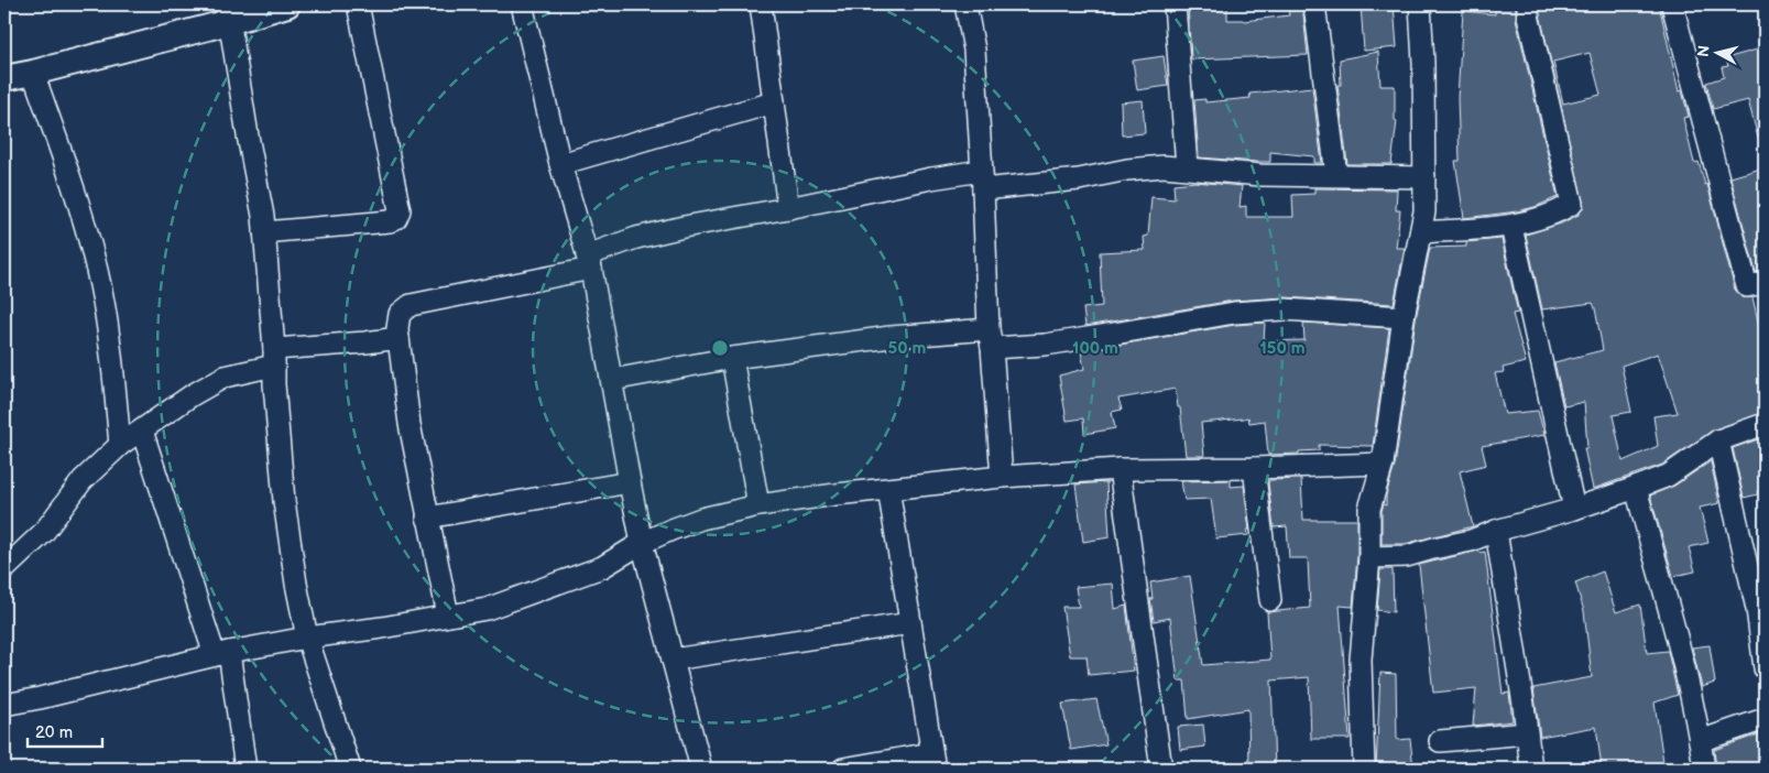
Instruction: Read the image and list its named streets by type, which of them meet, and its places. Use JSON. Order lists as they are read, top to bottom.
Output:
{
  "scale_bar": "20 m",
  "north": "left",
  "rings": ["50 m", "100 m", "150 m"]
}
